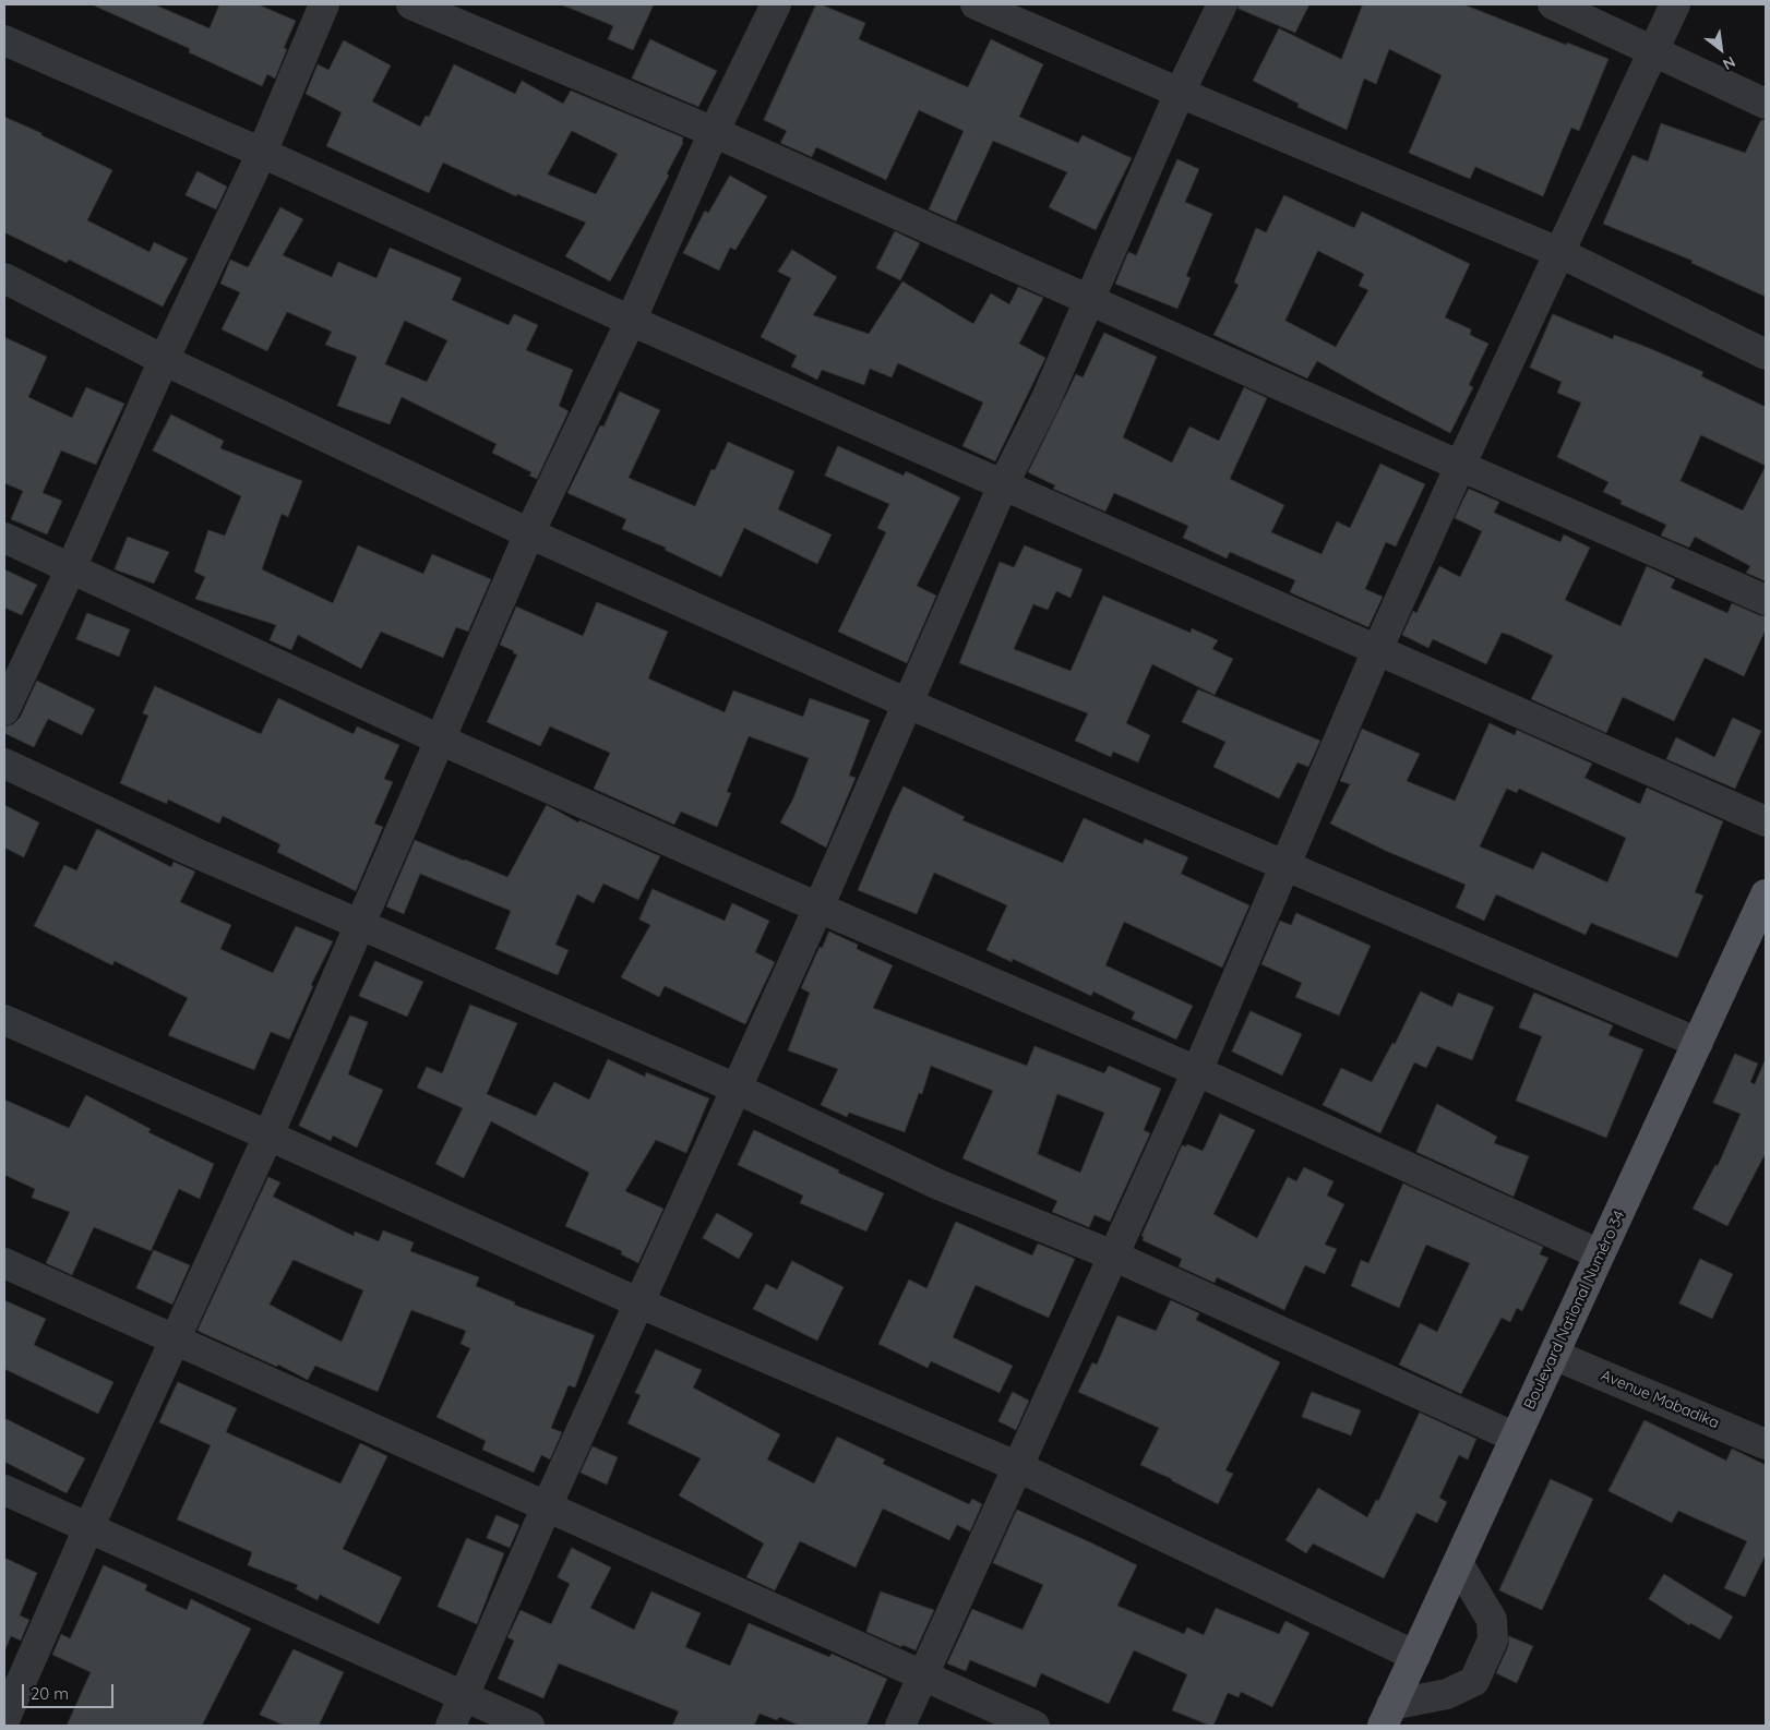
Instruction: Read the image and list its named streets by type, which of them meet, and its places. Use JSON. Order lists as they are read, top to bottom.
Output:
{
  "streets": {
    "main road": ["Boulevard National Numéro 34"],
    "street": ["Avenue Mabadika"]
  },
  "crossings": [
    ["Boulevard National Numéro 34", "Avenue Mabadika"]
  ],
  "scale_bar": "20 m",
  "north": "bottom right"
}
